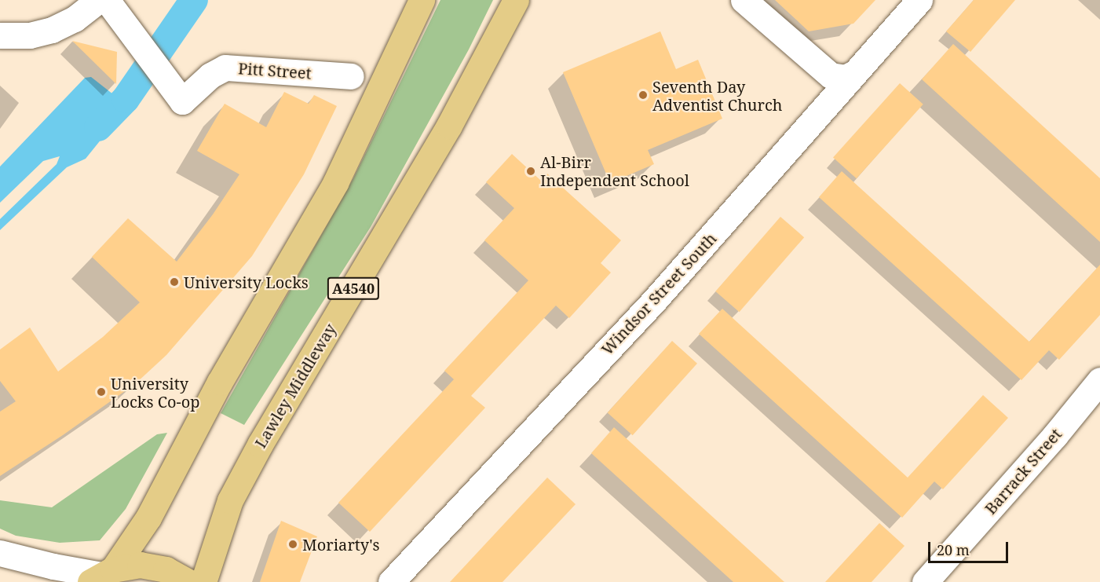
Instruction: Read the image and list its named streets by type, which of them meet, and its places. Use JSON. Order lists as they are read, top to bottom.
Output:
{
  "streets": {
    "highway": ["A4540", "Lawley Middleway"],
    "street": ["Pitt Street", "Windsor Street South", "Barrack Street"]
  },
  "places": [
    "Seventh Day Adventist Church",
    "Al-Birr Independent School",
    "University Locks",
    "University Locks Co-op",
    "Moriarty's"
  ],
  "scale_bar": "20 m"
}
